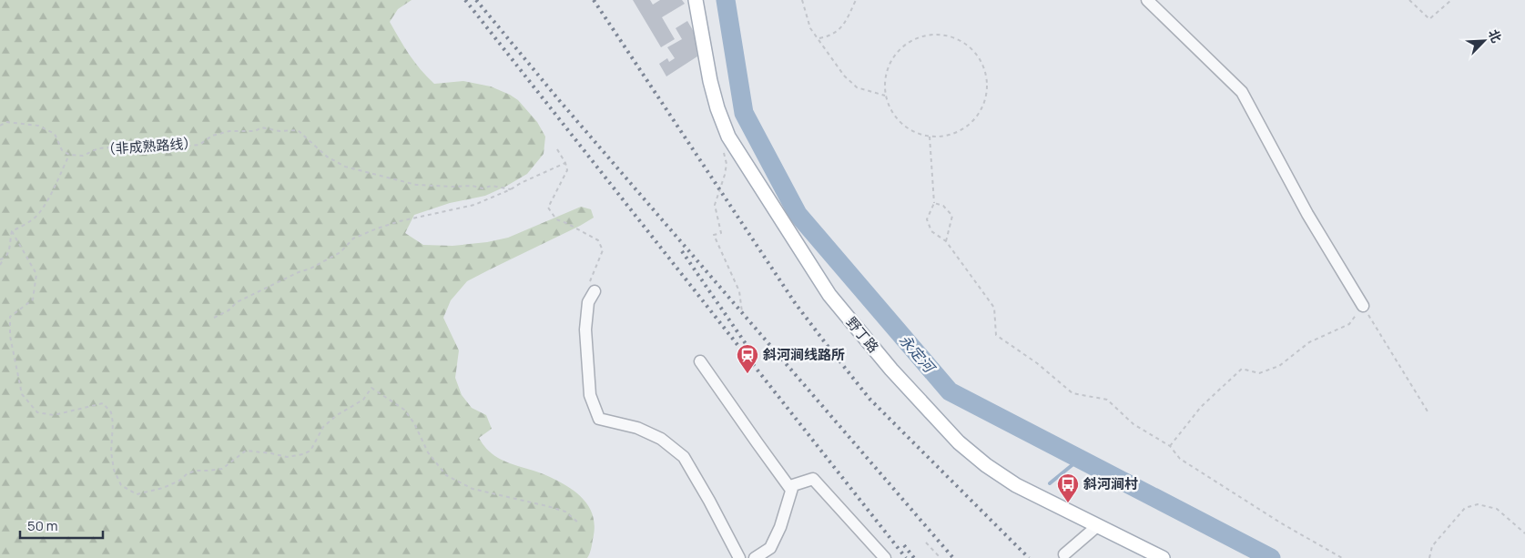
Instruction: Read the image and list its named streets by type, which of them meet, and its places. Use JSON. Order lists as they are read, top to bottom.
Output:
{
  "streets": {
    "main road": ["野丁路"],
    "path": ["（非成熟路线）"]
  },
  "water": ["永定河"],
  "places": {
    "station": ["斜河涧线路所"],
    "bus stop": ["斜河涧村"]
  },
  "scale_bar": "50 m",
  "north": "top right"
}
